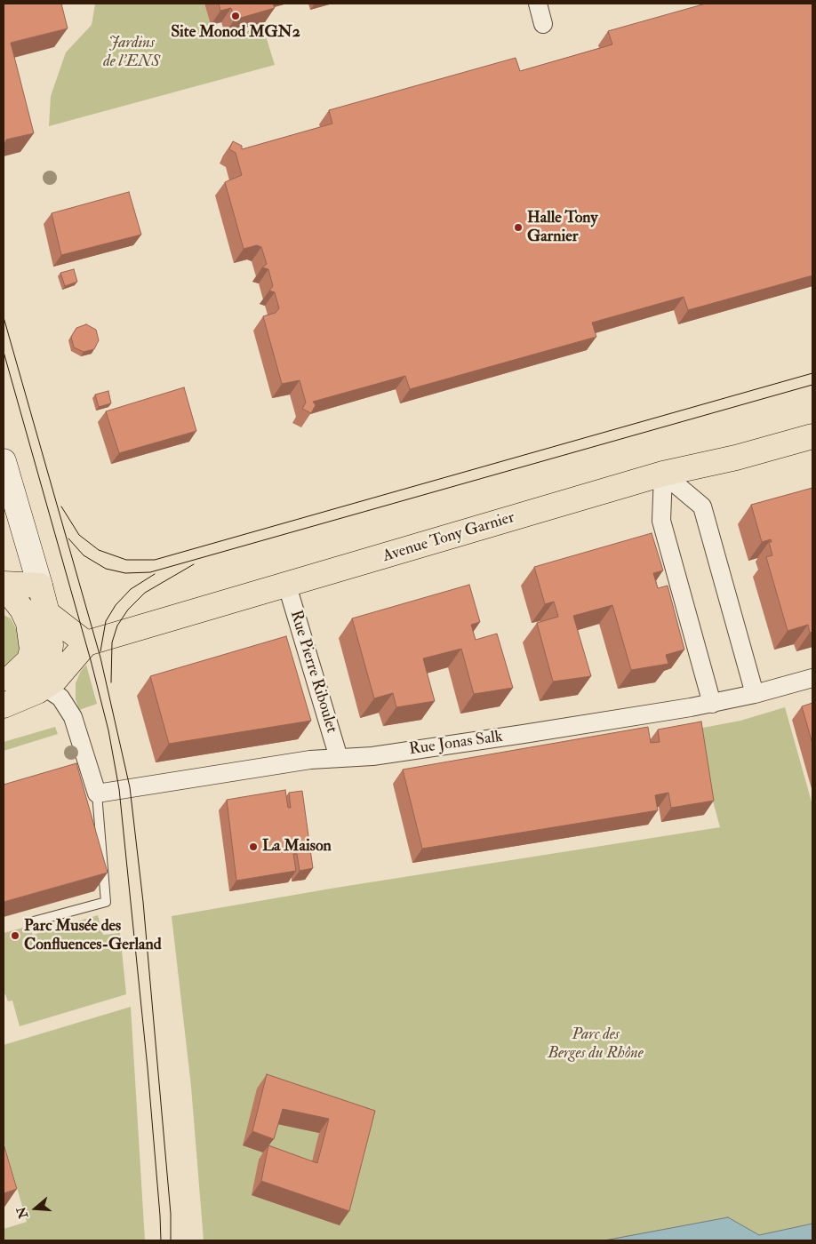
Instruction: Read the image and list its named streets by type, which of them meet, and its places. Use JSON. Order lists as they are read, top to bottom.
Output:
{
  "streets": {
    "main road": ["Avenue Tony Garnier"],
    "street": ["Rue Pierre Riboulet", "Rue Jonas Salk"]
  },
  "crossings": [
    ["Avenue Tony Garnier", "Rue Pierre Riboulet"],
    ["Rue Pierre Riboulet", "Rue Jonas Salk"]
  ],
  "parks": ["Jardins de l'ENS", "Parc des Berges du Rhône"],
  "places": [
    "Site Monod MGN2",
    "Halle Tony Garnier",
    "La Maison",
    "Parc Musée des Confluences-Gerland"
  ],
  "north": "left"
}
